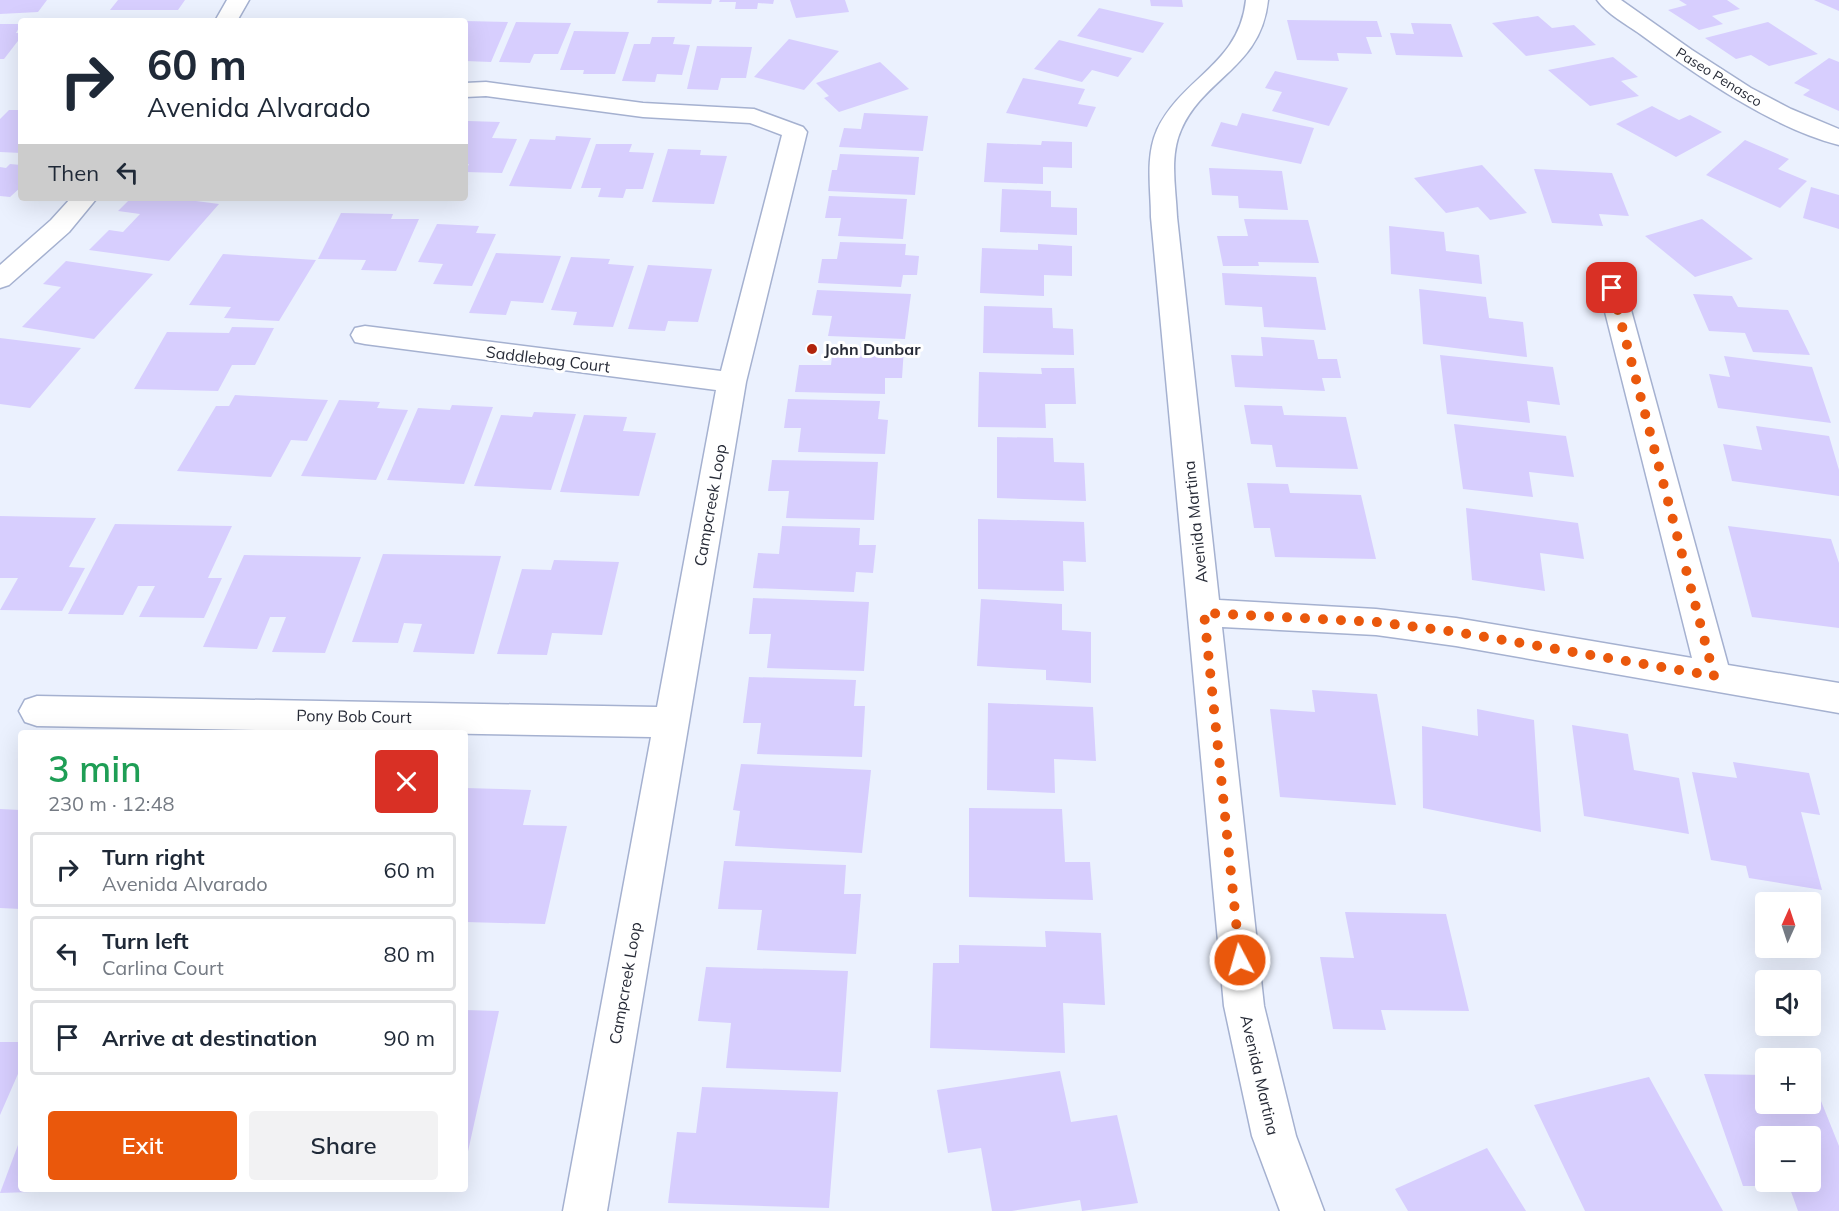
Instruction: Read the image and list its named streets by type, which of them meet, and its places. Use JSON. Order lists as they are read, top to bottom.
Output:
{
  "streets": {
    "street": [
      "Paseo Penasco",
      "Saddlebag Court",
      "Campcreek Loop",
      "Avenida Martina",
      "Pony Bob Court"
    ]
  },
  "crossings": [
    ["Saddlebag Court", "Campcreek Loop"],
    ["Campcreek Loop", "Pony Bob Court"]
  ],
  "places": ["John Dunbar"],
  "north": "top",
  "page": {
    "turn": ["60 m", "Avenida Alvarado"],
    "then": "Then",
    "heading": ["3 min", "230 m · 12:48"],
    "list": [
      {
        "name": "Turn right",
        "note": "Avenida Alvarado",
        "value": "60 m"
      },
      {
        "name": "Turn left",
        "note": "Carlina Court",
        "value": "80 m"
      },
      {
        "name": "Arrive at destination",
        "value": "90 m"
      }
    ],
    "map_buttons": ["+", "−"],
    "buttons": ["Exit", "Share"]
  }
}
